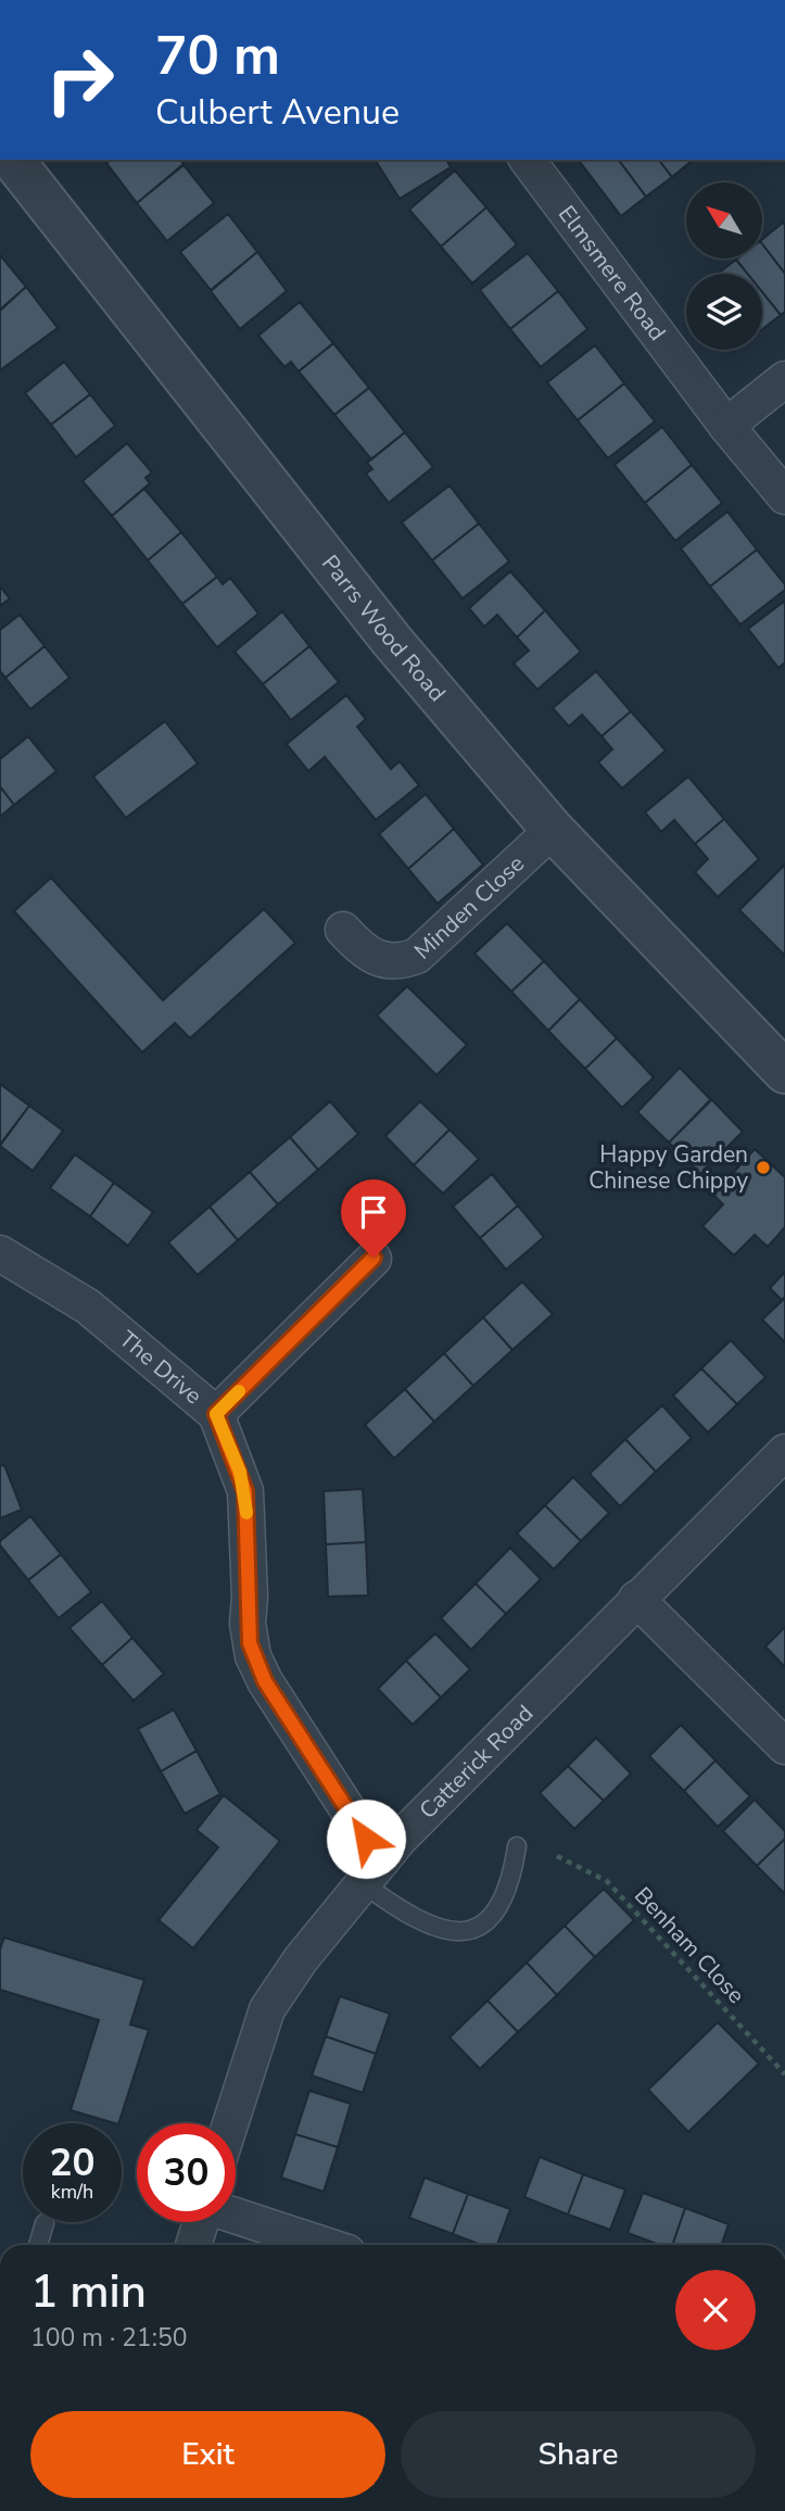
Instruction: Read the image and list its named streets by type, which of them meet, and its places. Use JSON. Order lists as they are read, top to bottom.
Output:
{
  "streets": {
    "street": [
      "Elmsmere Road",
      "Parrs Wood Road",
      "Minden Close",
      "The Drive",
      "Catterick Road"
    ],
    "path": ["Benham Close"]
  },
  "crossings": [
    ["Parrs Wood Road", "Minden Close"],
    ["The Drive", "Catterick Road"]
  ],
  "places": ["Happy Garden Chinese Chippy"],
  "north": "top left",
  "page": {
    "turn": ["70 m", "Culbert Avenue"],
    "speed": "20 km/h",
    "limit": "30",
    "heading": ["1 min", "100 m · 21:50"],
    "buttons": ["Exit", "Share"]
  }
}
